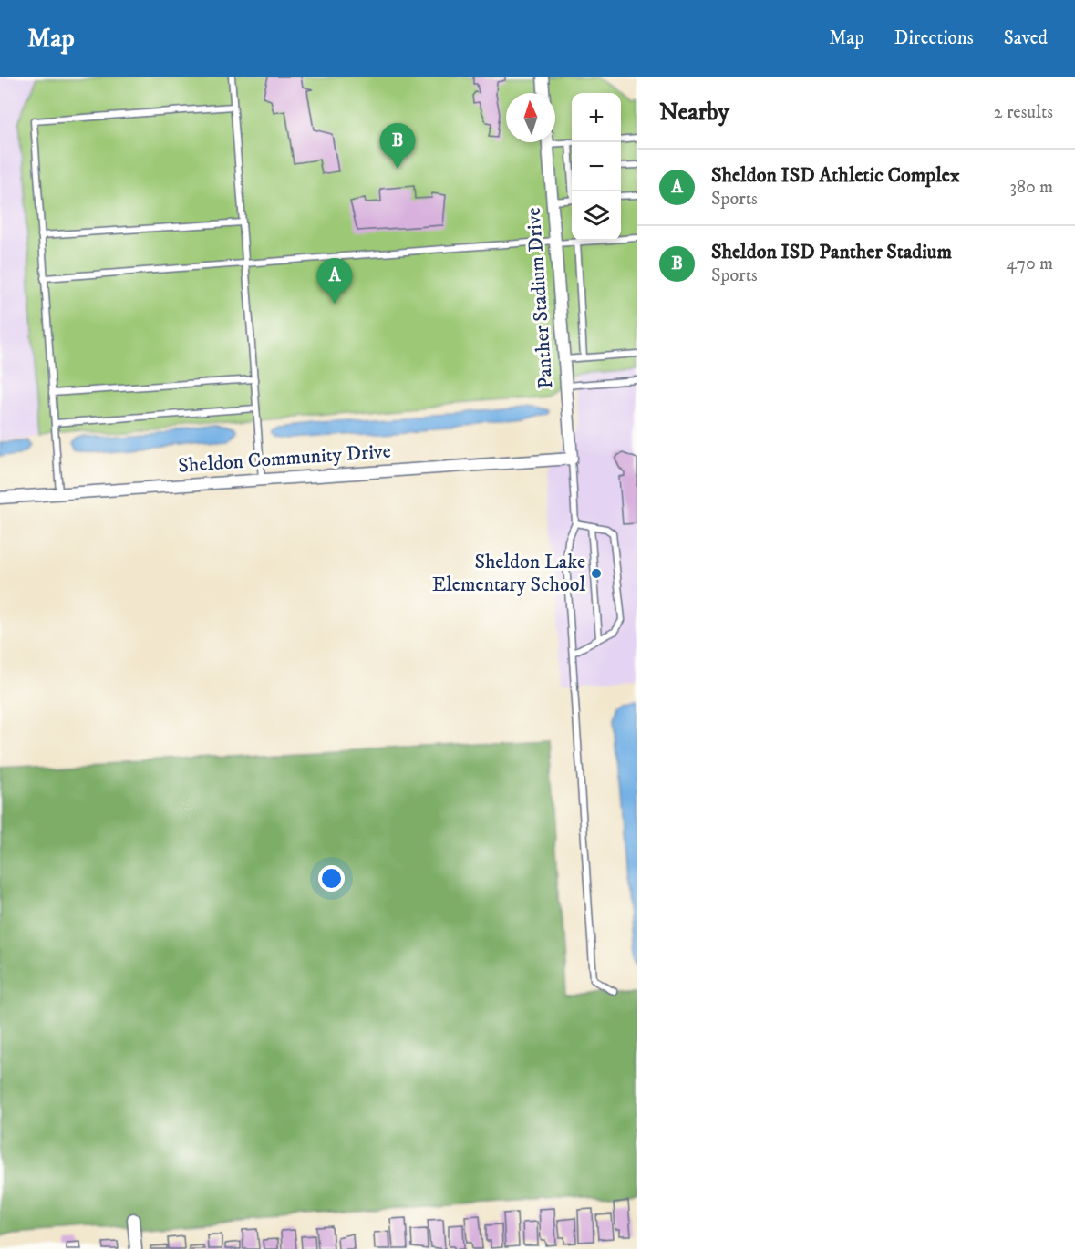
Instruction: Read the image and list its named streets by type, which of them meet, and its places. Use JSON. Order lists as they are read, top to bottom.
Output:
{
  "streets": {
    "street": ["Panther Stadium Drive", "Sheldon Community Drive"]
  },
  "crossings": [
    ["Panther Stadium Drive", "Sheldon Community Drive"]
  ],
  "places": ["Sheldon Lake Elementary School"],
  "north": "top",
  "page": {
    "header": "Map",
    "nav": ["Map", "Directions", "Saved"],
    "heading": ["Nearby", "2 results"],
    "map_buttons": ["+", "−"],
    "pins": ["B", "A"],
    "list": [
      {
        "mark": "A",
        "name": "Sheldon ISD Athletic Complex",
        "note": "Sports",
        "value": "380 m"
      },
      {
        "mark": "B",
        "name": "Sheldon ISD Panther Stadium",
        "note": "Sports",
        "value": "470 m"
      }
    ]
  }
}
